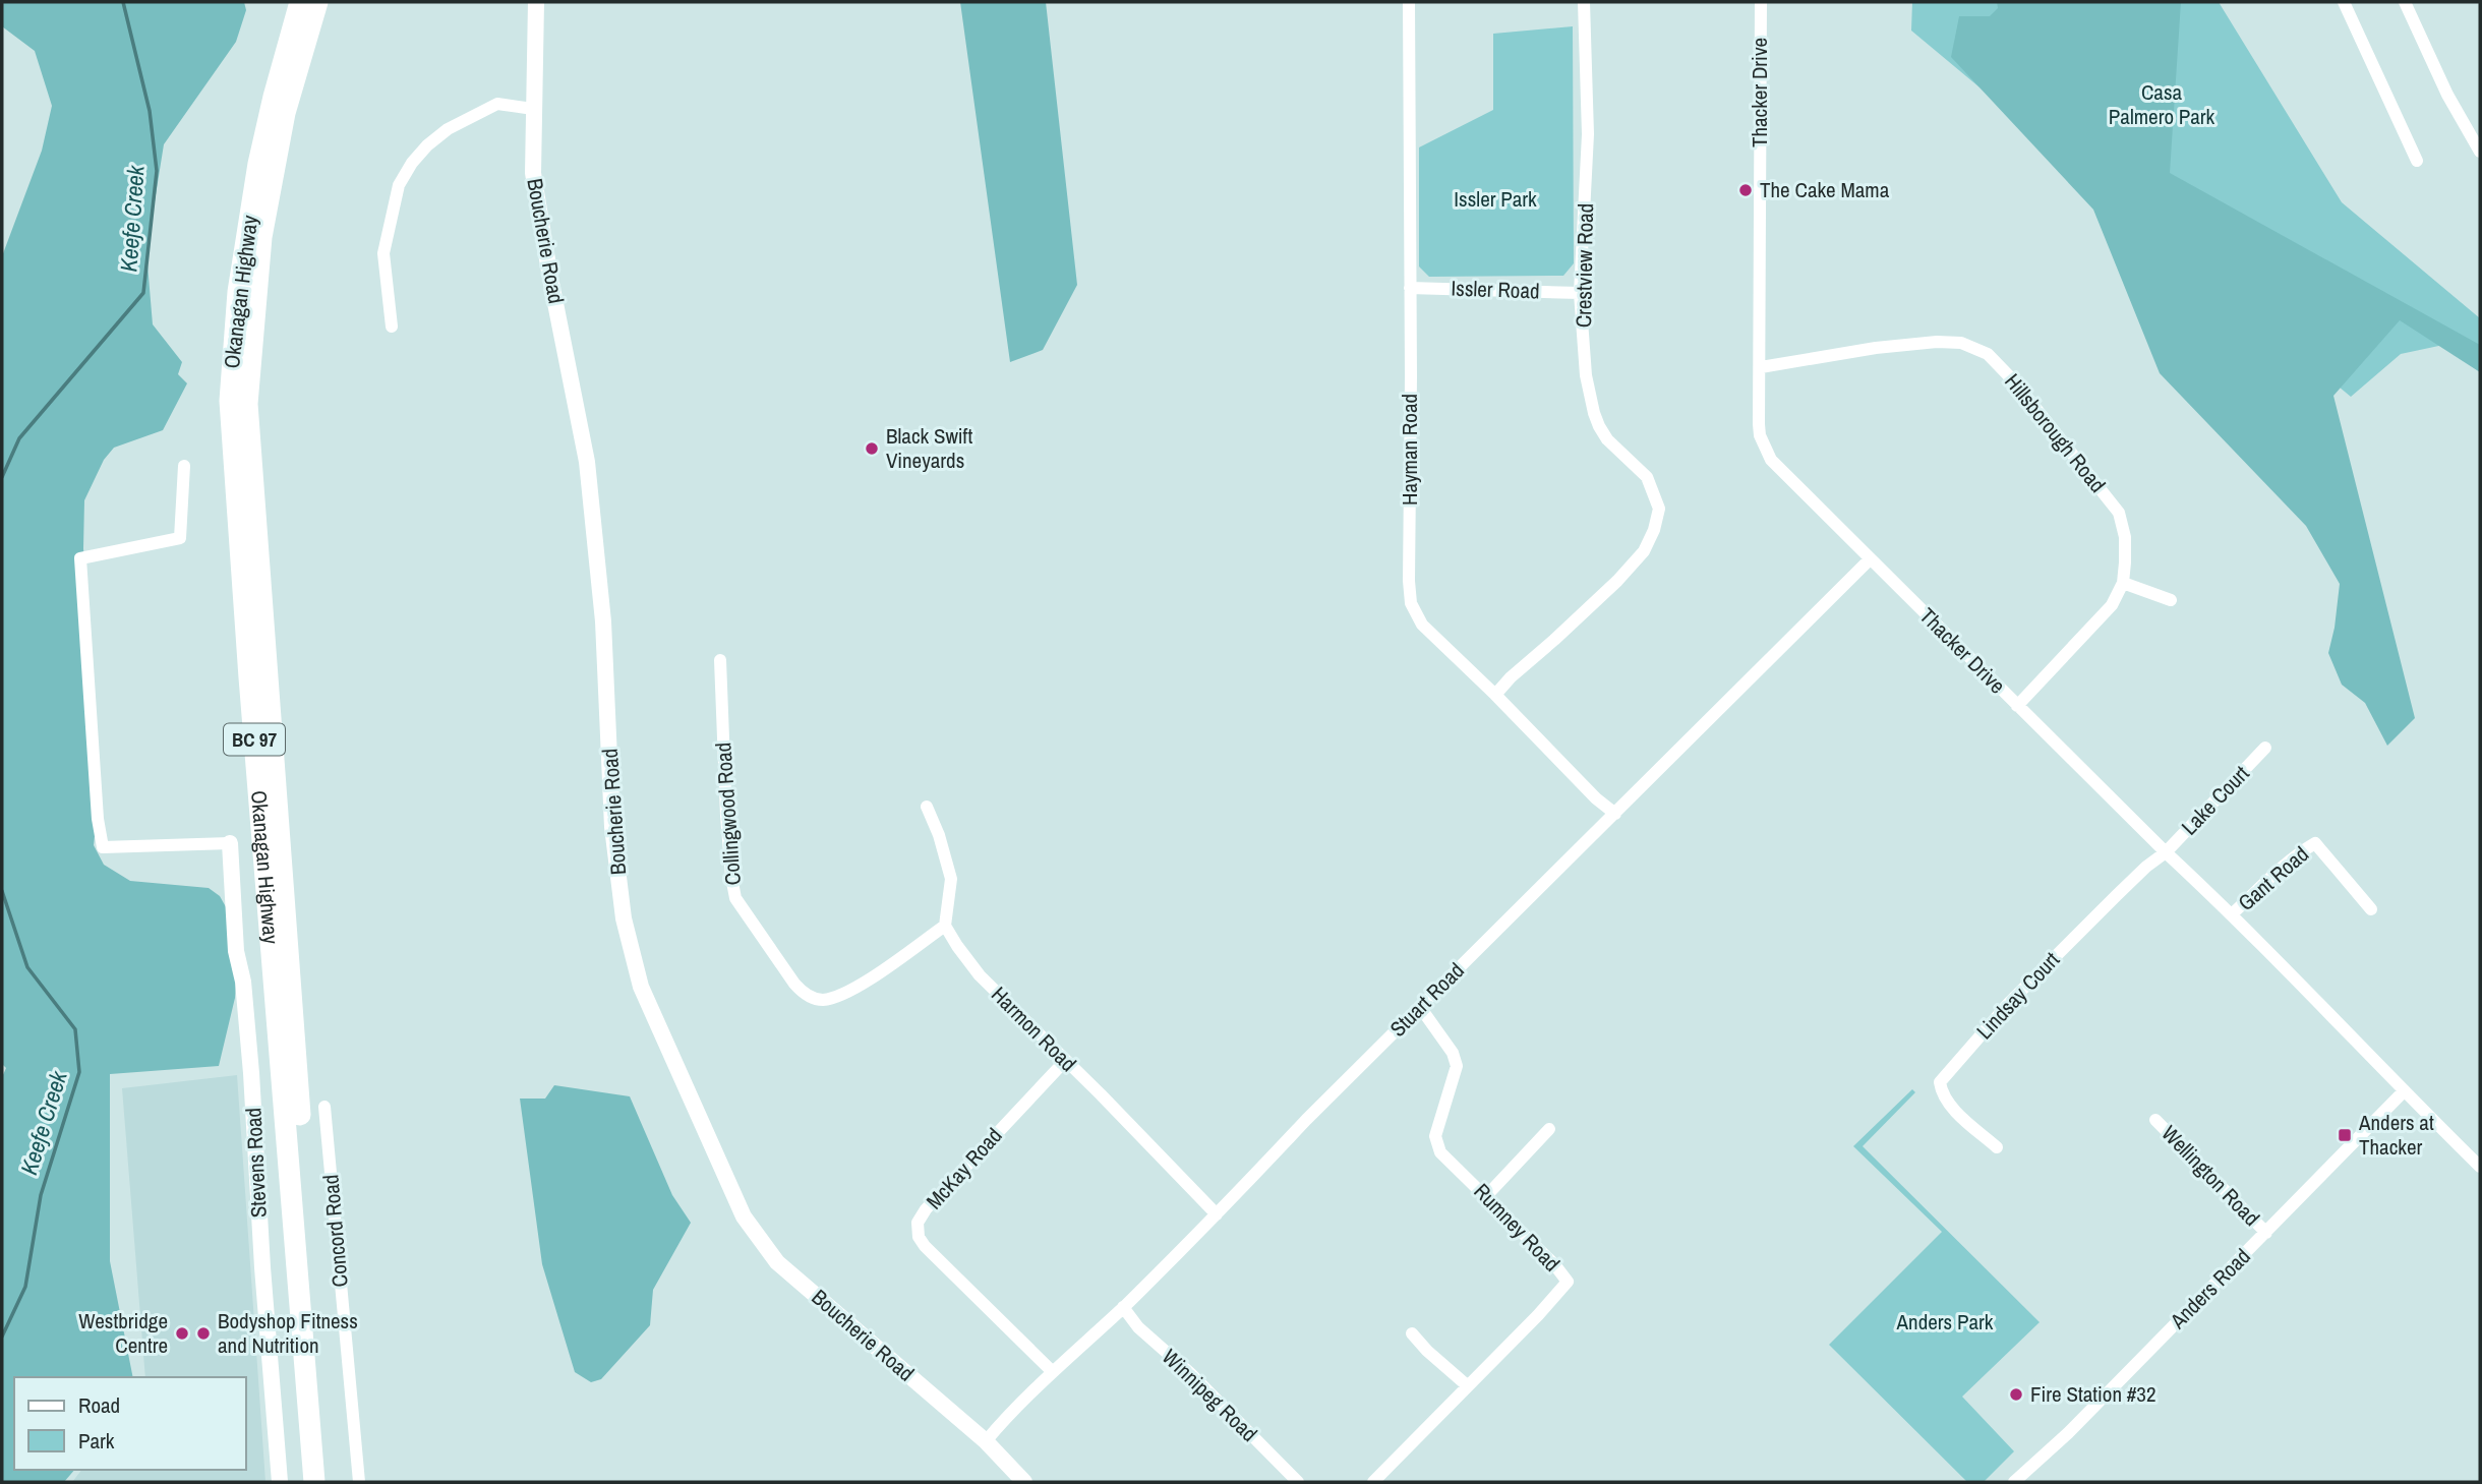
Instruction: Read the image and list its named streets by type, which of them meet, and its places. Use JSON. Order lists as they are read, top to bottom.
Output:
{
  "streets": {
    "highway": ["Okanagan Highway", "BC 97"],
    "main road": ["Boucherie Road", "Stevens Road"],
    "street": [
      "Thacker Drive",
      "Crestview Road",
      "Issler Road",
      "Hillsborough Road",
      "Hayman Road",
      "Lake Court",
      "Collingwood Road",
      "Gant Road",
      "Lindsay Court",
      "Stuart Road",
      "Harmon Road",
      "McKay Road",
      "Wellington Road",
      "Rumney Road",
      "Concord Road",
      "Anders Road",
      "Winnipeg Road"
    ]
  },
  "crossings": [
    ["Thacker Drive", "Hillsborough Road"],
    ["Thacker Drive", "Lake Court"],
    ["Thacker Drive", "Gant Road"],
    ["Thacker Drive", "Lindsay Court"],
    ["Thacker Drive", "Stuart Road"],
    ["Thacker Drive", "Anders Road"],
    ["Boucherie Road", "Stuart Road"],
    ["Crestview Road", "Issler Road"],
    ["Crestview Road", "Hayman Road"],
    ["Issler Road", "Hayman Road"],
    ["Hayman Road", "Stuart Road"],
    ["Lake Court", "Lindsay Court"],
    ["Collingwood Road", "Harmon Road"],
    ["Stuart Road", "Harmon Road"],
    ["Stuart Road", "McKay Road"],
    ["Stuart Road", "Rumney Road"],
    ["Stuart Road", "Winnipeg Road"],
    ["Harmon Road", "McKay Road"],
    ["Wellington Road", "Anders Road"]
  ],
  "water": ["Keefe Creek"],
  "parks": ["Casa Palmero Park", "Issler Park", "Anders Park"],
  "places": {
    "other": [
      "The Cake Mama",
      "Black Swift Vineyards",
      "Westbridge Centre",
      "Bodyshop Fitness and Nutrition",
      "Fire Station #32"
    ],
    "transit": ["Anders at Thacker"]
  },
  "legend": ["Road", "Park"]
}
